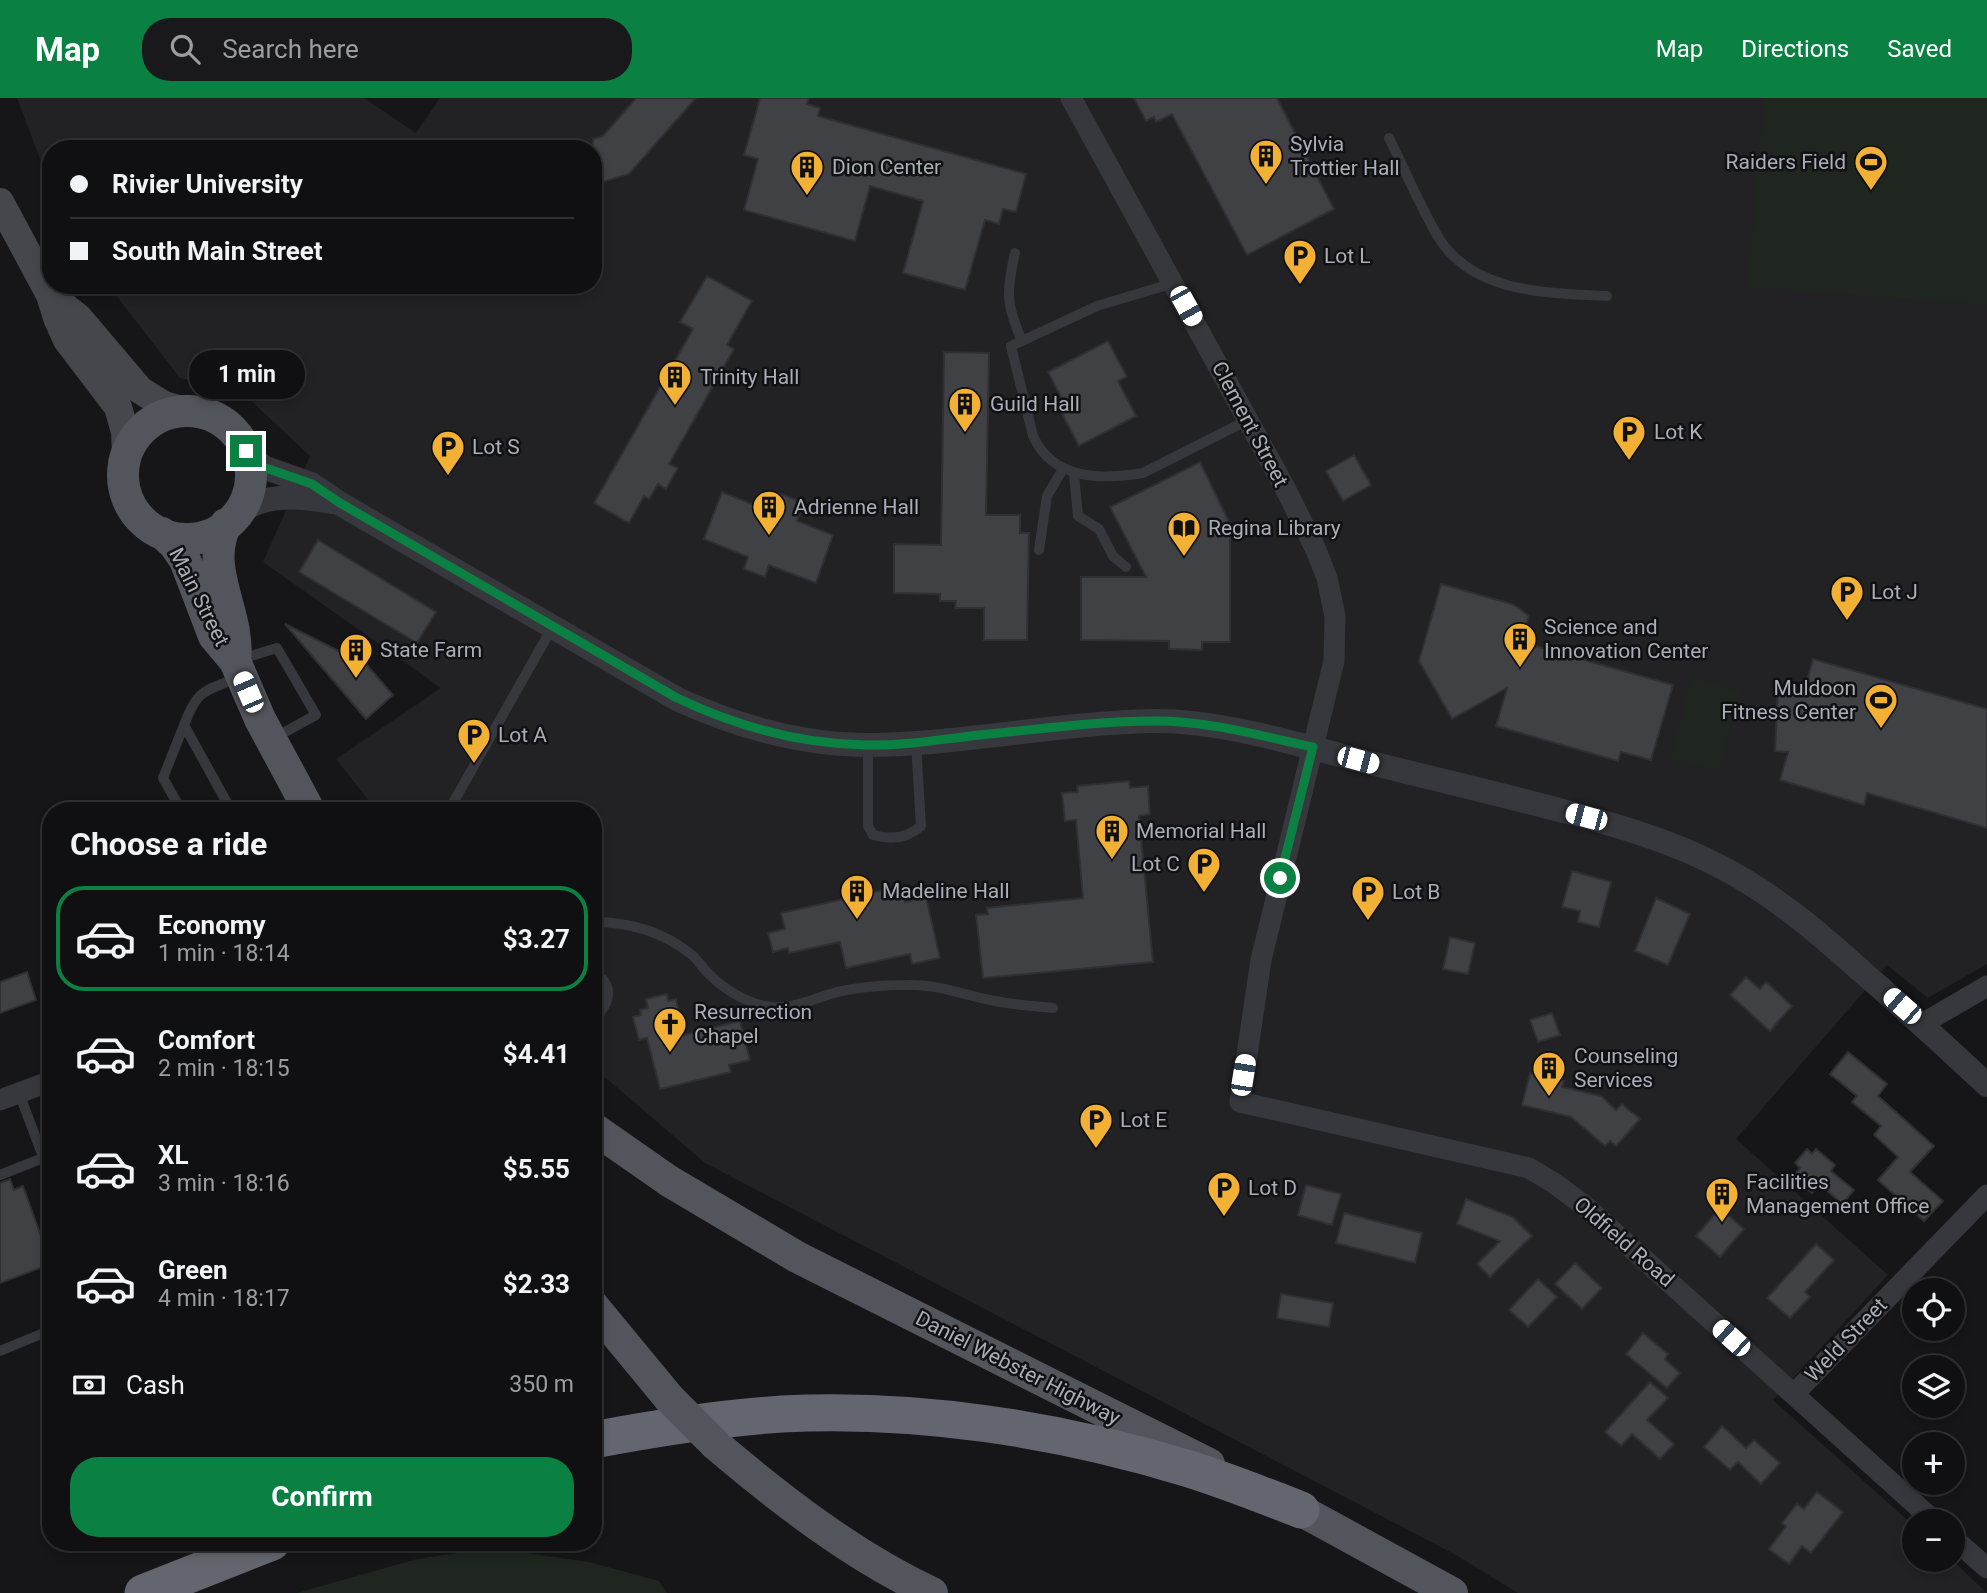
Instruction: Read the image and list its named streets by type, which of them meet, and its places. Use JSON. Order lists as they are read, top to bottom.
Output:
{
  "streets": {
    "main road": ["Main Street", "Daniel Webster Highway"],
    "street": ["Clement Street", "Oldfield Road", "Weld Street"]
  },
  "crossings": [
    ["Clement Street", "Oldfield Road"],
    ["Oldfield Road", "Weld Street"]
  ],
  "places": {
    "building": [
      "Sylvia Trottier Hall",
      "Dion Center",
      "Trinity Hall",
      "Guild Hall",
      "Adrienne Hall",
      "Science and Innovation Center",
      "State Farm",
      "Memorial Hall",
      "Madeline Hall",
      "Counseling Services",
      "Facilities Management Office"
    ],
    "sports": ["Raiders Field", "Muldoon Fitness Center"],
    "parking": [
      "Lot L",
      "Lot K",
      "Lot S",
      "Lot J",
      "Lot A",
      "Lot C",
      "Lot B",
      "Lot E",
      "Lot D"
    ],
    "library": ["Regina Library"],
    "church": ["Resurrection Chapel"]
  },
  "page": {
    "header": "Map",
    "search": "Search here",
    "nav": ["Map", "Directions", "Saved"],
    "banner": ["Rivier University", "South Main Street"],
    "bubble": "1 min",
    "heading": "Choose a ride",
    "list": [
      {
        "name": "Economy",
        "note": "1 min · 18:14",
        "value": "$3.27"
      },
      {
        "name": "Comfort",
        "note": "2 min · 18:15",
        "value": "$4.41"
      },
      {
        "name": "XL",
        "note": "3 min · 18:16",
        "value": "$5.55"
      },
      {
        "name": "Green",
        "note": "4 min · 18:17",
        "value": "$2.33"
      }
    ],
    "map_buttons": ["+", "−"],
    "pay": ["Cash", "350 m"],
    "buttons": "Confirm"
  }
}
